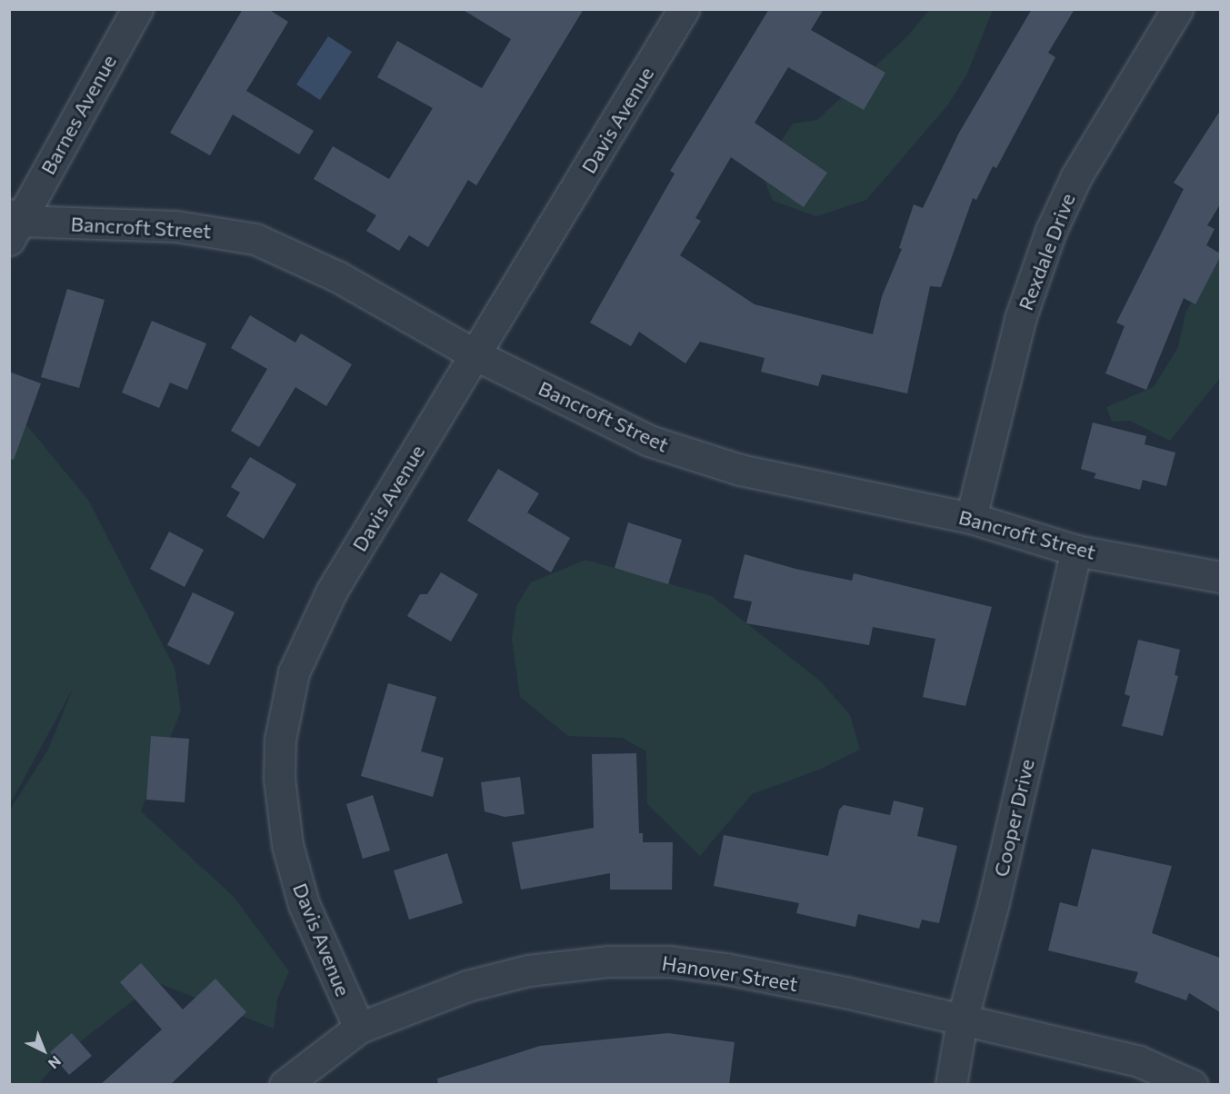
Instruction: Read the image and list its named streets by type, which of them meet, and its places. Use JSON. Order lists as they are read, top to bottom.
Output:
{
  "streets": {
    "street": [
      "Barnes Avenue",
      "Davis Avenue",
      "Bancroft Street",
      "Rexdale Drive",
      "Cooper Drive",
      "Hanover Street"
    ]
  },
  "crossings": [
    ["Barnes Avenue", "Bancroft Street"],
    ["Davis Avenue", "Bancroft Street"],
    ["Davis Avenue", "Hanover Street"],
    ["Bancroft Street", "Rexdale Drive"],
    ["Bancroft Street", "Cooper Drive"],
    ["Cooper Drive", "Hanover Street"]
  ],
  "north": "bottom right"
}
